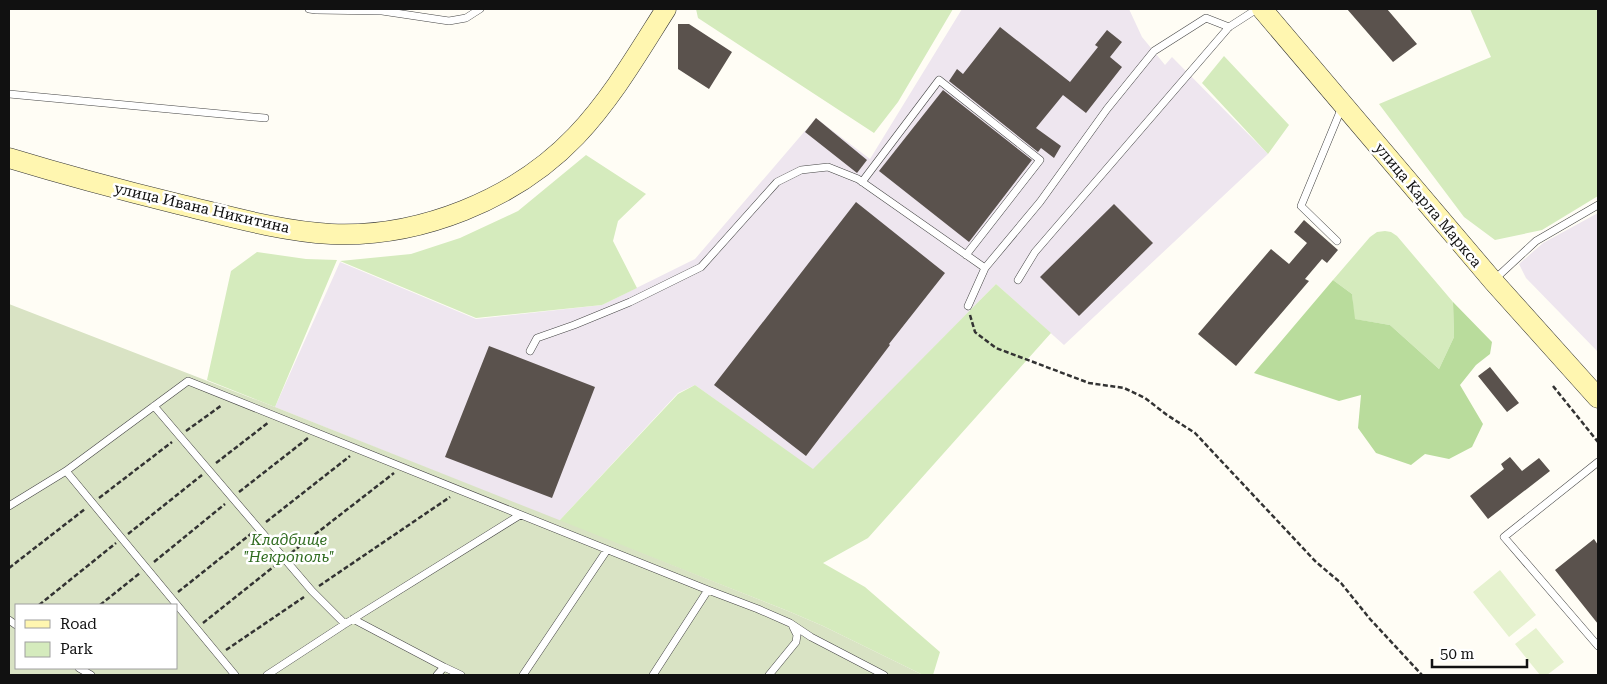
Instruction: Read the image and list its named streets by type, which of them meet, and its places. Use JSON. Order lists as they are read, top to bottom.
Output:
{
  "streets": {
    "main road": ["улица Карла Маркса", "улица Ивана Никитина"]
  },
  "parks": ["Кладбище \"Некрополь\""],
  "legend": ["Road", "Park"],
  "scale_bar": "50 m"
}
